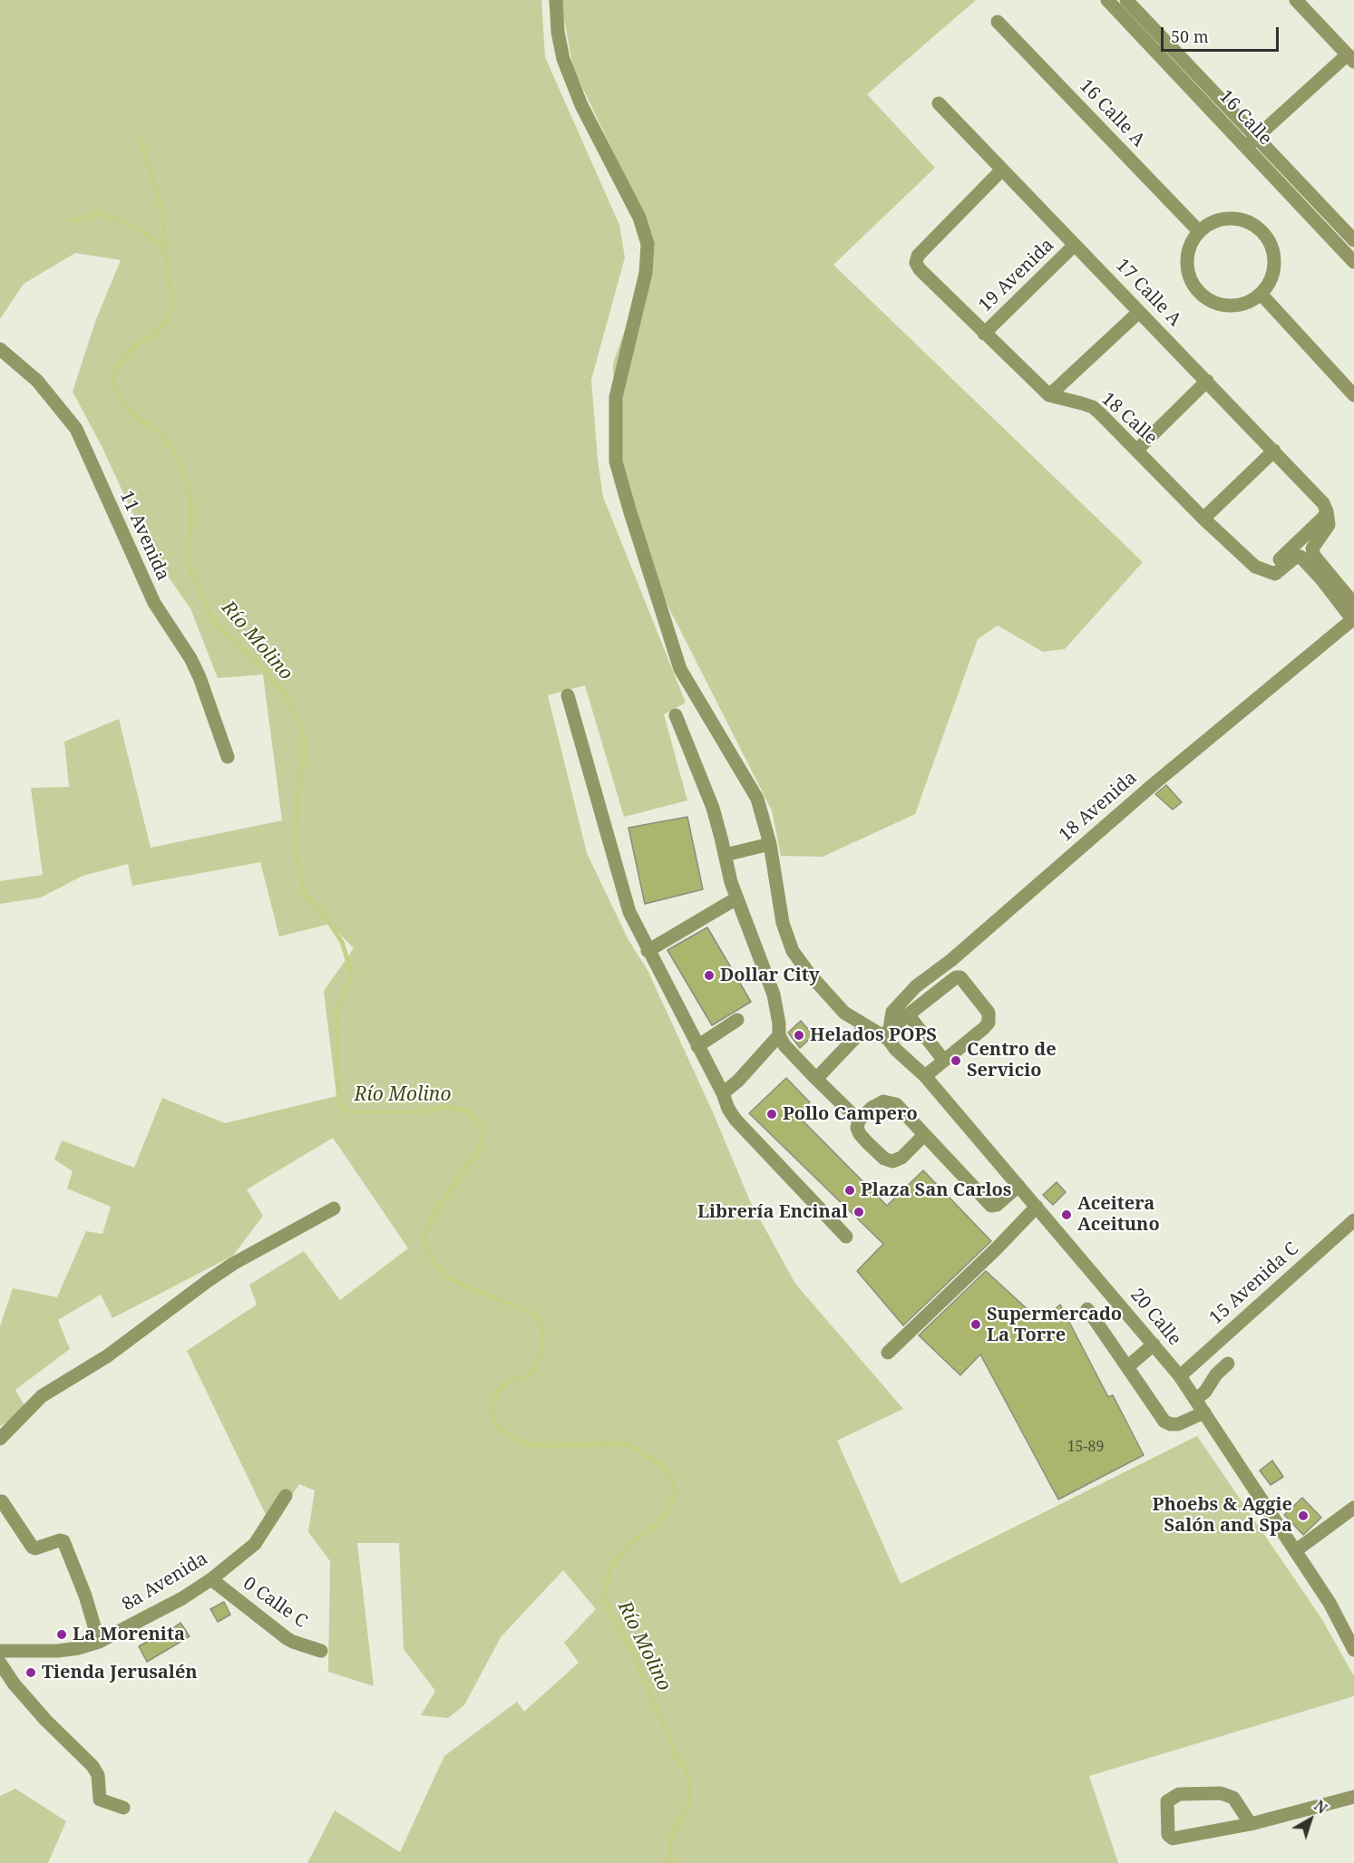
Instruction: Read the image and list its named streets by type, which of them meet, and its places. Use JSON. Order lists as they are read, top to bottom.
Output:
{
  "streets": {
    "street": [
      "16 Calle A",
      "16 Calle",
      "19 Avenida",
      "17 Calle A",
      "18 Calle",
      "11 Avenida",
      "18 Avenida",
      "15 Avenida C",
      "20 Calle",
      "8a Avenida",
      "0 Calle C"
    ]
  },
  "crossings": [
    ["19 Avenida", "17 Calle A"],
    ["19 Avenida", "18 Calle"],
    ["17 Calle A", "18 Calle"],
    ["18 Avenida", "20 Calle"],
    ["15 Avenida C", "20 Calle"],
    ["8a Avenida", "0 Calle C"]
  ],
  "water": ["Río Molino"],
  "places": [
    "Dollar City",
    "Helados POPS",
    "Centro de Servicio",
    "Pollo Campero",
    "Plaza San Carlos",
    "Librería Encinal",
    "Aceitera Aceituno",
    "Supermercado La Torre",
    "Phoebs & Aggie Salón and Spa",
    "La Morenita",
    "Tienda Jerusalén"
  ],
  "house_numbers": ["15-89"],
  "scale_bar": "50 m",
  "north": "top right"
}
